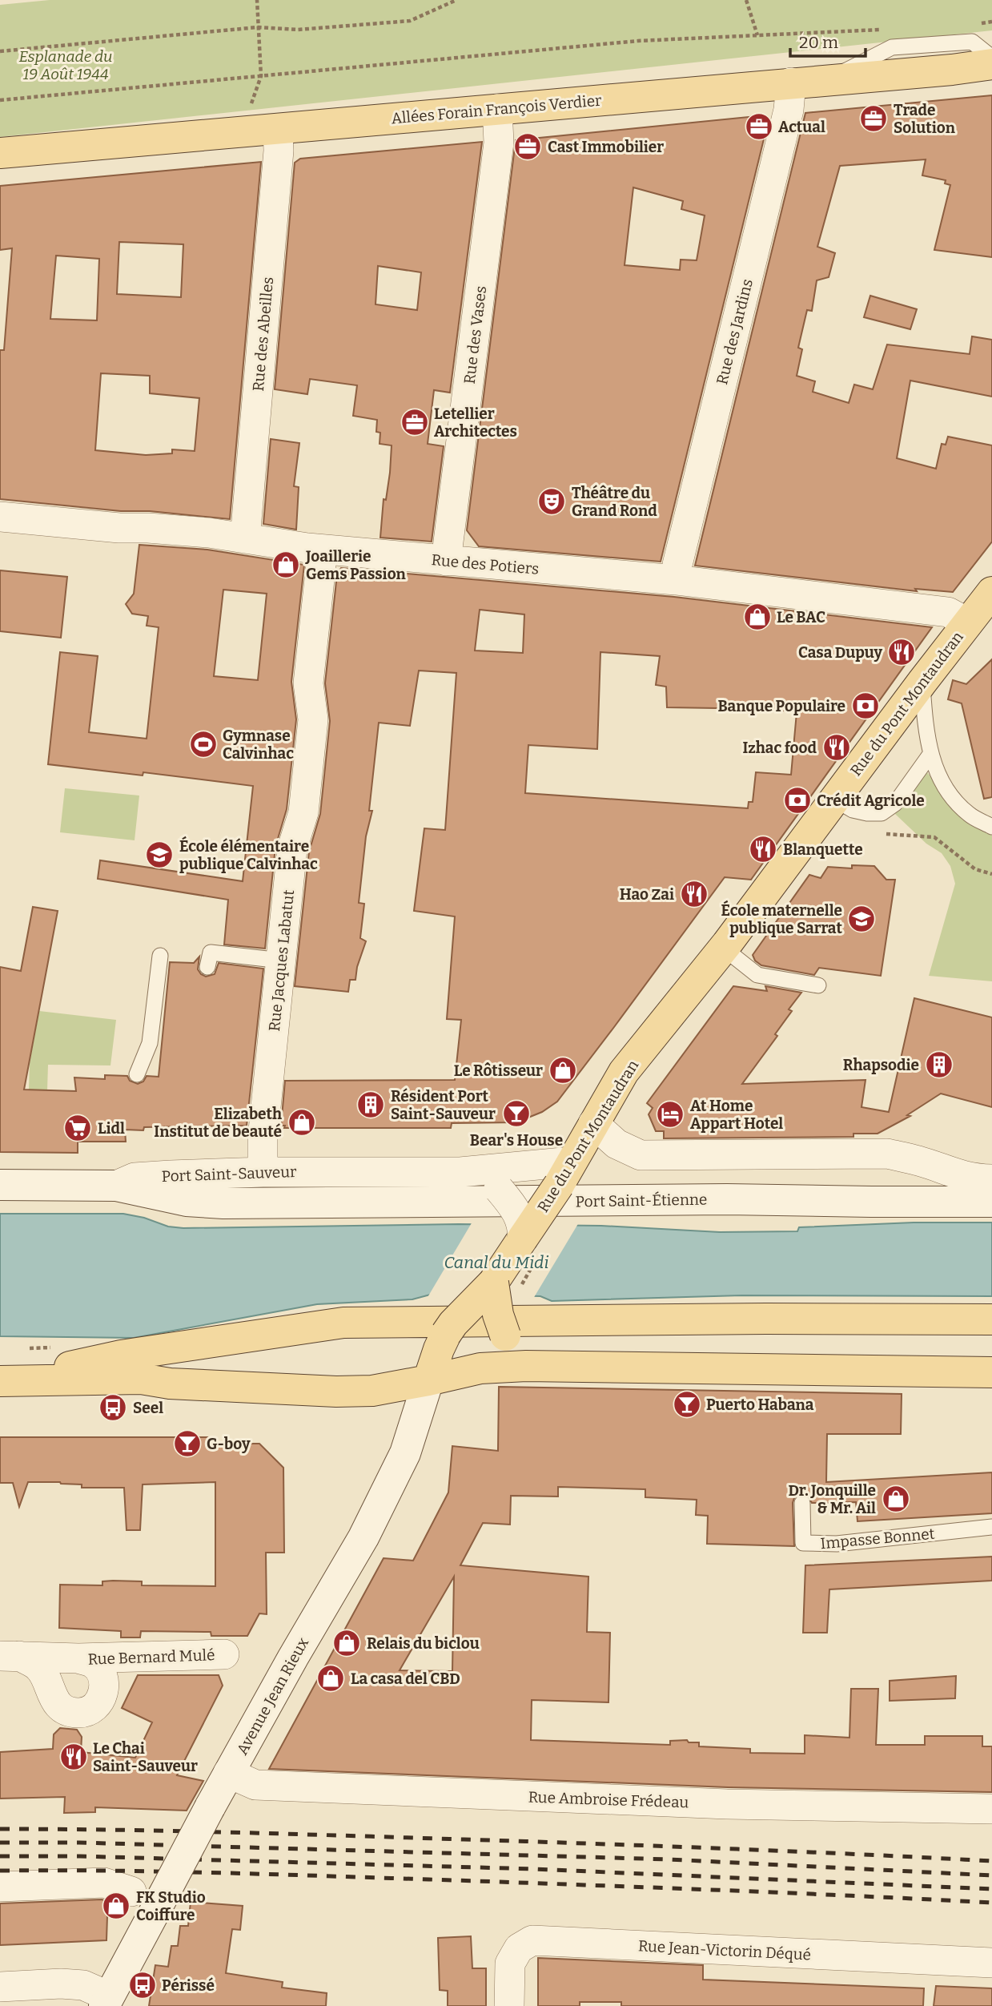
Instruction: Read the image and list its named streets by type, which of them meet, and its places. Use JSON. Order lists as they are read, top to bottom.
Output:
{
  "streets": {
    "main road": [
      "Allées Forain François Verdier",
      "Rue du Pont Montaudran",
      "Port Saint-Sauveur",
      "Port Saint-Étienne",
      "Avenue Jean Rieux"
    ],
    "street": [
      "Rue des Jardins",
      "Rue des Abeilles",
      "Rue des Vases",
      "Rue des Potiers",
      "Rue Jacques Labatut",
      "Rue Bernard Mulé",
      "Rue Ambroise Frédeau",
      "Rue Jean-Victorin Déqué"
    ],
    "lane": ["Impasse Bonnet"]
  },
  "crossings": [
    ["Allées Forain François Verdier", "Rue des Jardins"],
    ["Allées Forain François Verdier", "Rue des Abeilles"],
    ["Allées Forain François Verdier", "Rue des Vases"],
    ["Rue des Jardins", "Rue des Potiers"],
    ["Rue des Abeilles", "Rue des Potiers"],
    ["Rue des Vases", "Rue des Potiers"],
    ["Rue des Potiers", "Rue du Pont Montaudran"],
    ["Rue des Potiers", "Rue Jacques Labatut"],
    ["Rue du Pont Montaudran", "Port Saint-Sauveur"],
    ["Rue du Pont Montaudran", "Avenue Jean Rieux"],
    ["Rue Jacques Labatut", "Port Saint-Sauveur"],
    ["Port Saint-Sauveur", "Port Saint-Étienne"],
    ["Avenue Jean Rieux", "Rue Ambroise Frédeau"]
  ],
  "water": ["Canal du Midi"],
  "parks": ["Esplanade du 19 Août 1944"],
  "places": {
    "office": [
      "Trade Solution",
      "Actual",
      "Cast Immobilier",
      "Letellier Architectes"
    ],
    "theatre": ["Théâtre du Grand Rond"],
    "shop": [
      "Joaillerie Gems Passion",
      "Le BAC",
      "Le Rôtisseur",
      "Elizabeth Institut de beauté",
      "Dr. Jonquille & Mr. Ail",
      "Relais du biclou",
      "La casa del CBD",
      "FK Studio Coiffure"
    ],
    "restaurant": [
      "Casa Dupuy",
      "Izhac food",
      "Blanquette",
      "Hao Zai",
      "Le Chai Saint-Sauveur"
    ],
    "bank": ["Banque Populaire", "Crédit Agricole"],
    "sports": ["Gymnase Calvinhac"],
    "school or university": ["École élémentaire publique Calvinhac", "École maternelle publique Sarrat"],
    "building": ["Rhapsodie", "Résident Port Saint-Sauveur"],
    "bar": ["Bear's House", "Puerto Habana", "G-boy"],
    "hotel": ["At Home Appart Hotel"],
    "supermarket": ["Lidl"],
    "bus stop": ["Seel", "Périssé"]
  },
  "scale_bar": "20 m"
}
